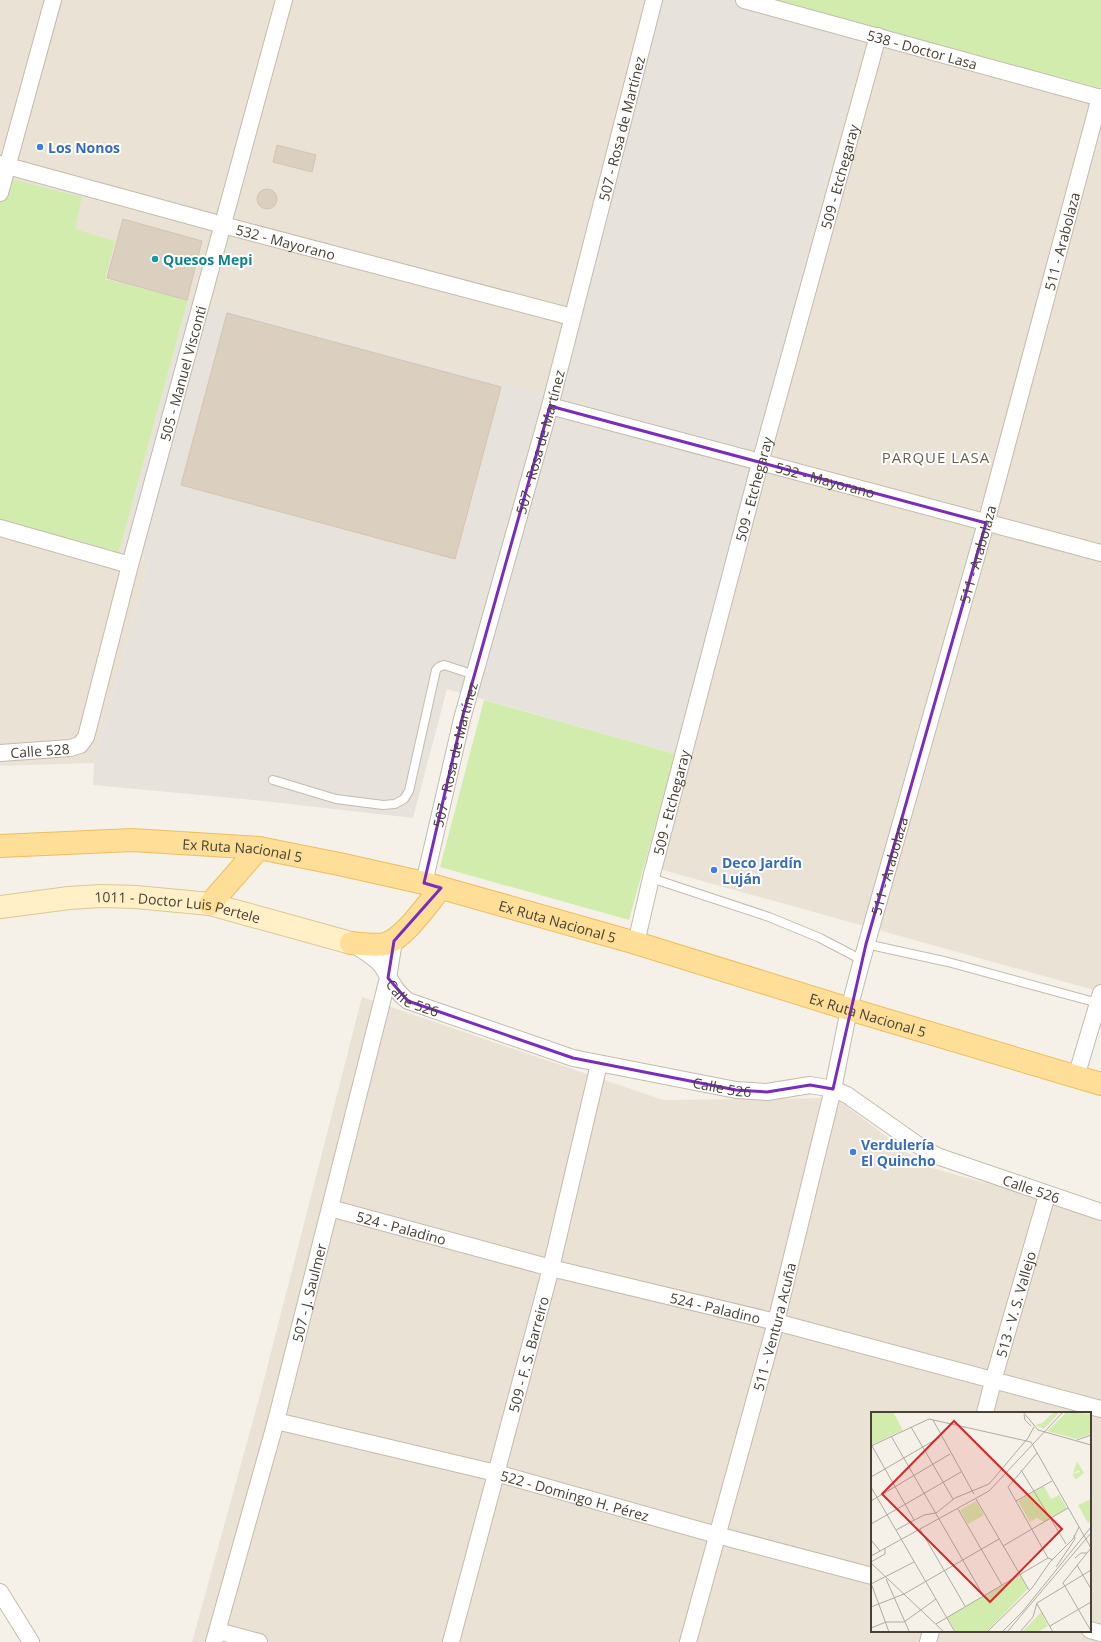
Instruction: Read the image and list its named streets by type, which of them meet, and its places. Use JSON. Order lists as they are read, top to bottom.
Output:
{
  "streets": {
    "main road": ["Ex Ruta Nacional 5"],
    "street": [
      "538 - Doctor Lasa",
      "507 - Rosa de Martínez",
      "509 - Etchegaray",
      "532 - Mayorano",
      "511 - Arabolaza",
      "505 - Manuel Visconti",
      "Calle 528",
      "1011 - Doctor Luis Pertele",
      "Calle 526",
      "524 - Paladino",
      "507 - J. Saulmer",
      "513 - V. S. Vallejo",
      "511 - Ventura Acuña",
      "509 - F. S. Barreiro",
      "522 - Domingo H. Pérez"
    ]
  },
  "crossings": [
    ["538 - Doctor Lasa", "509 - Etchegaray"],
    ["538 - Doctor Lasa", "511 - Arabolaza"],
    ["507 - Rosa de Martínez", "532 - Mayorano"],
    ["507 - Rosa de Martínez", "Ex Ruta Nacional 5"],
    ["509 - Etchegaray", "532 - Mayorano"],
    ["509 - Etchegaray", "Ex Ruta Nacional 5"],
    ["532 - Mayorano", "511 - Arabolaza"],
    ["532 - Mayorano", "505 - Manuel Visconti"],
    ["511 - Arabolaza", "Ex Ruta Nacional 5"],
    ["511 - Arabolaza", "511 - Ventura Acuña"],
    ["505 - Manuel Visconti", "Calle 528"],
    ["Ex Ruta Nacional 5", "511 - Ventura Acuña"],
    ["1011 - Doctor Luis Pertele", "Calle 526"],
    ["Calle 526", "507 - J. Saulmer"],
    ["Calle 526", "513 - V. S. Vallejo"],
    ["Calle 526", "511 - Ventura Acuña"],
    ["Calle 526", "509 - F. S. Barreiro"],
    ["524 - Paladino", "507 - J. Saulmer"],
    ["524 - Paladino", "513 - V. S. Vallejo"],
    ["524 - Paladino", "511 - Ventura Acuña"],
    ["524 - Paladino", "509 - F. S. Barreiro"],
    ["507 - J. Saulmer", "522 - Domingo H. Pérez"],
    ["511 - Ventura Acuña", "522 - Domingo H. Pérez"],
    ["509 - F. S. Barreiro", "522 - Domingo H. Pérez"]
  ],
  "districts": ["PARQUE LASA"],
  "places": [
    "Los Nonos",
    "Quesos Mepi",
    "Deco Jardín Luján",
    "Verdulería El Quincho"
  ]
}
